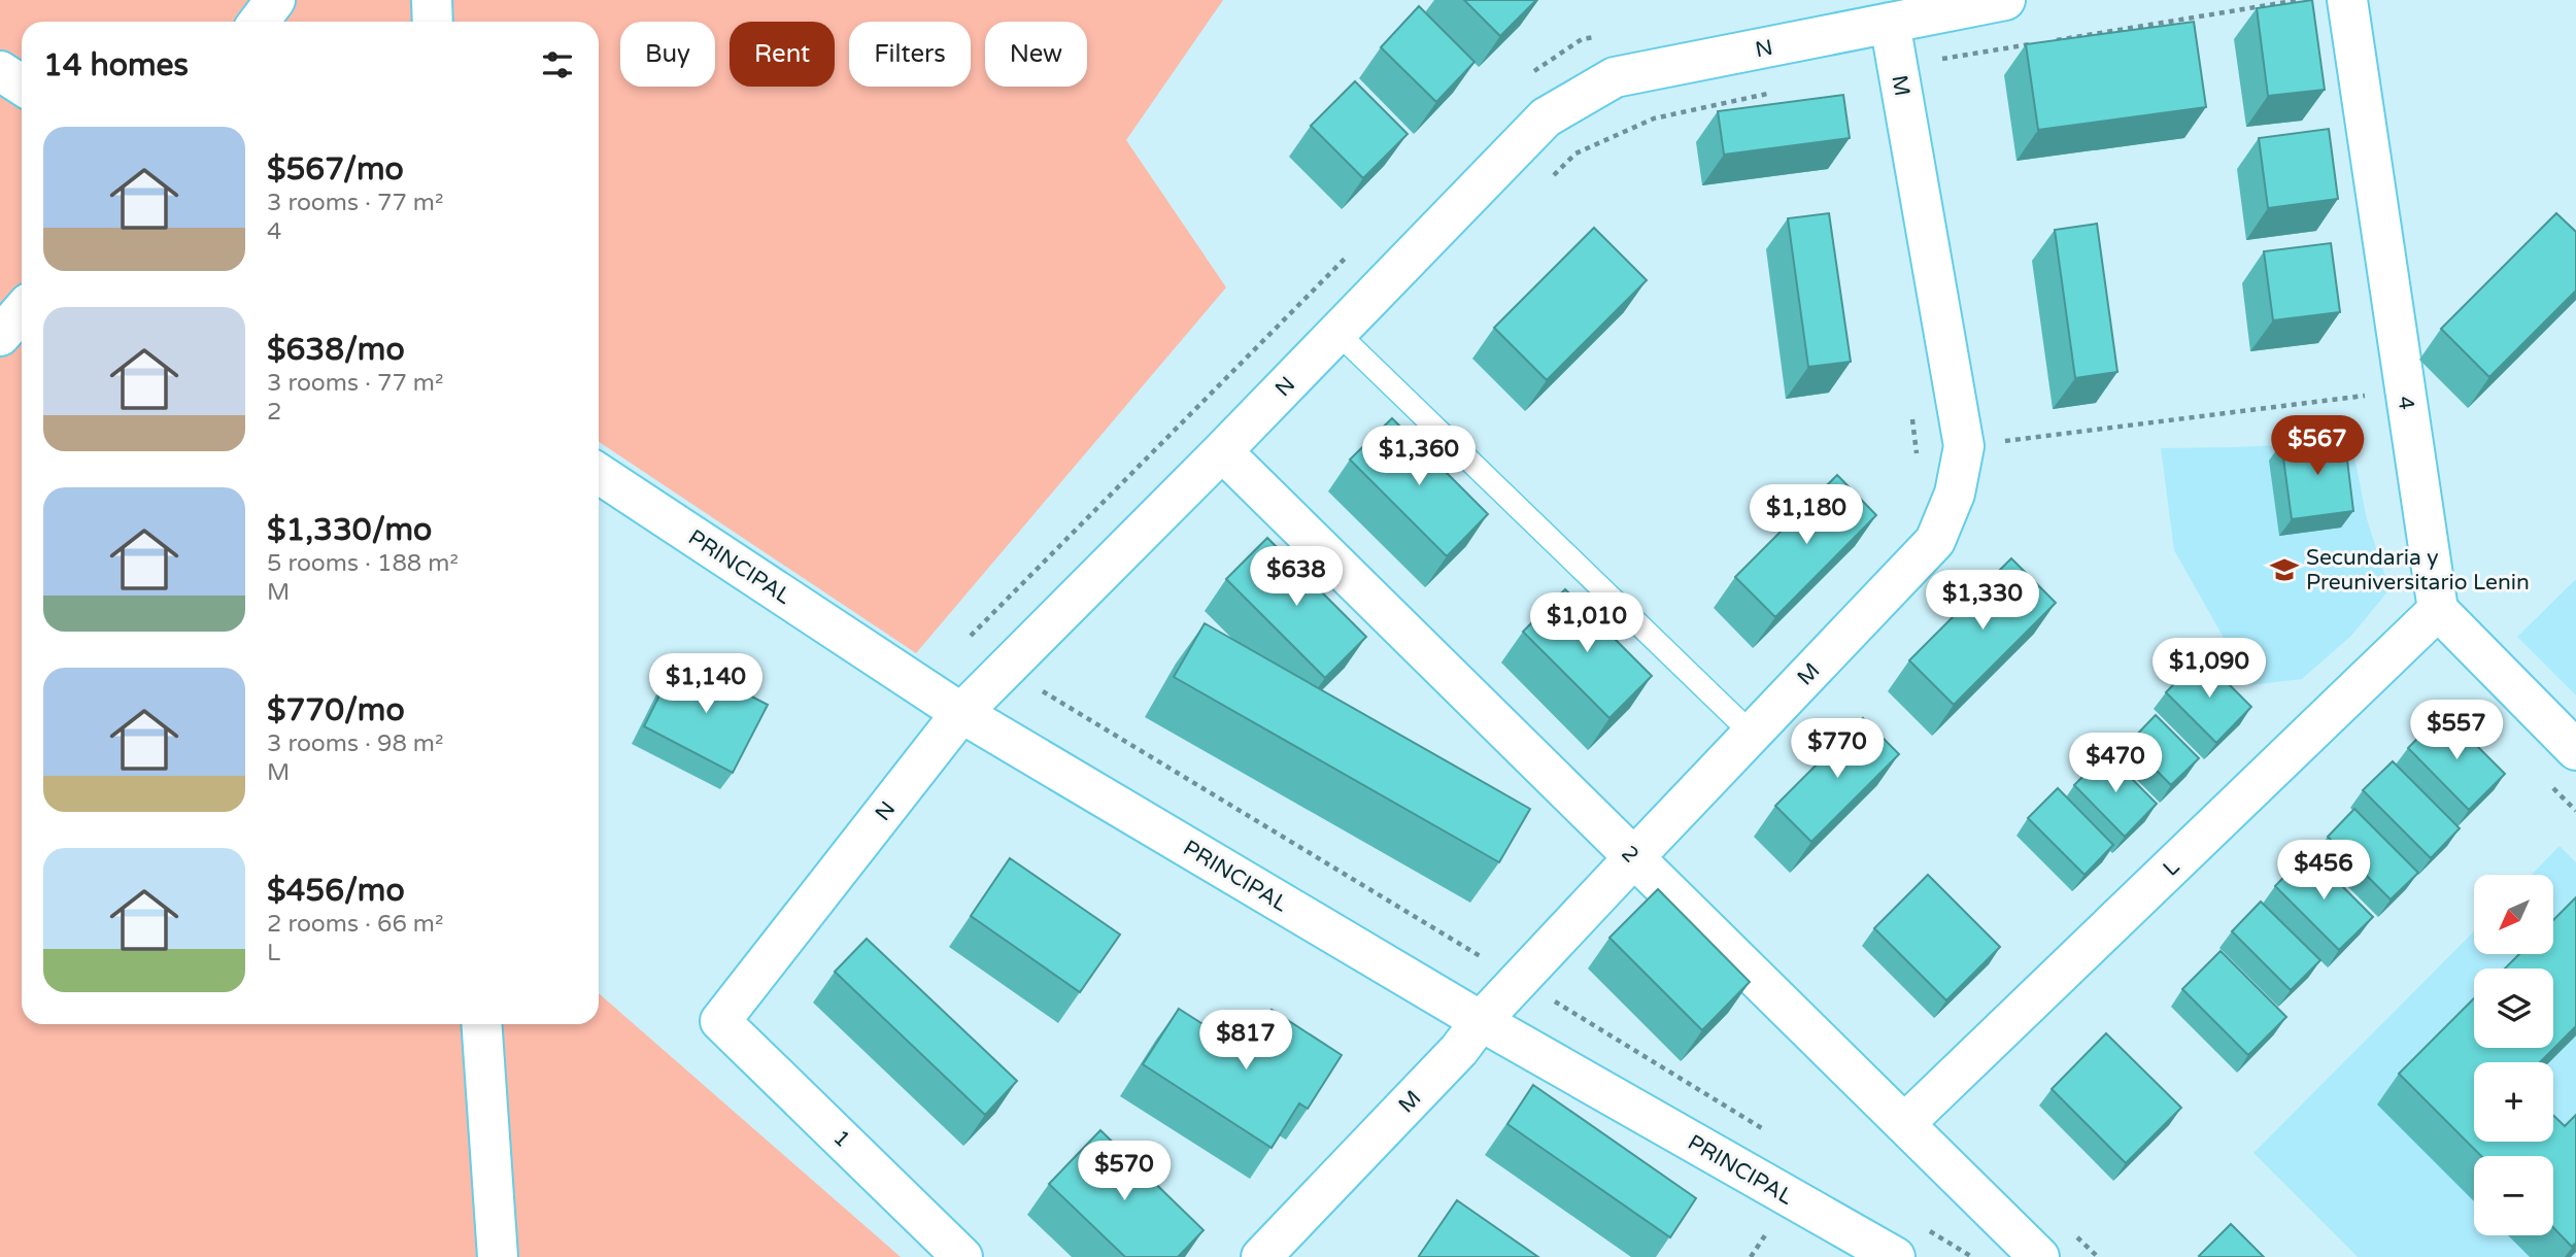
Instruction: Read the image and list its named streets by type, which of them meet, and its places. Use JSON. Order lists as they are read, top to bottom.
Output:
{
  "streets": {
    "street": [
      "N",
      "M",
      "4",
      "PRINCIPAL",
      "2",
      "L",
      "1"
    ]
  },
  "crossings": [
    ["N", "M"],
    ["N", "PRINCIPAL"],
    ["N", "2"],
    ["N", "1"],
    ["M", "PRINCIPAL"],
    ["M", "2"],
    ["4", "L"],
    ["2", "L"]
  ],
  "places": {
    "school or university": ["Secundaria y Preuniversitario Lenin"]
  },
  "north": "bottom left",
  "page": {
    "chip": [
      "Buy",
      "Rent",
      "Filters",
      "New"
    ],
    "heading": "14 homes",
    "list": [
      {
        "name": "$567/mo",
        "note": "3 rooms · 77 m² · 4"
      },
      {
        "name": "$638/mo",
        "note": "3 rooms · 77 m² · 2"
      },
      {
        "name": "$1,330/mo",
        "note": "5 rooms · 188 m² · M"
      },
      {
        "name": "$770/mo",
        "note": "3 rooms · 98 m² · M"
      },
      {
        "name": "$456/mo",
        "note": "2 rooms · 66 m² · L"
      }
    ],
    "price": [
      "$567",
      "$1,360",
      "$1,180",
      "$638",
      "$1,330",
      "$1,010",
      "$1,090",
      "$1,140",
      "$557",
      "$770",
      "$470",
      "$456",
      "$817",
      "$570"
    ],
    "map_buttons": ["+", "−"]
  }
}
